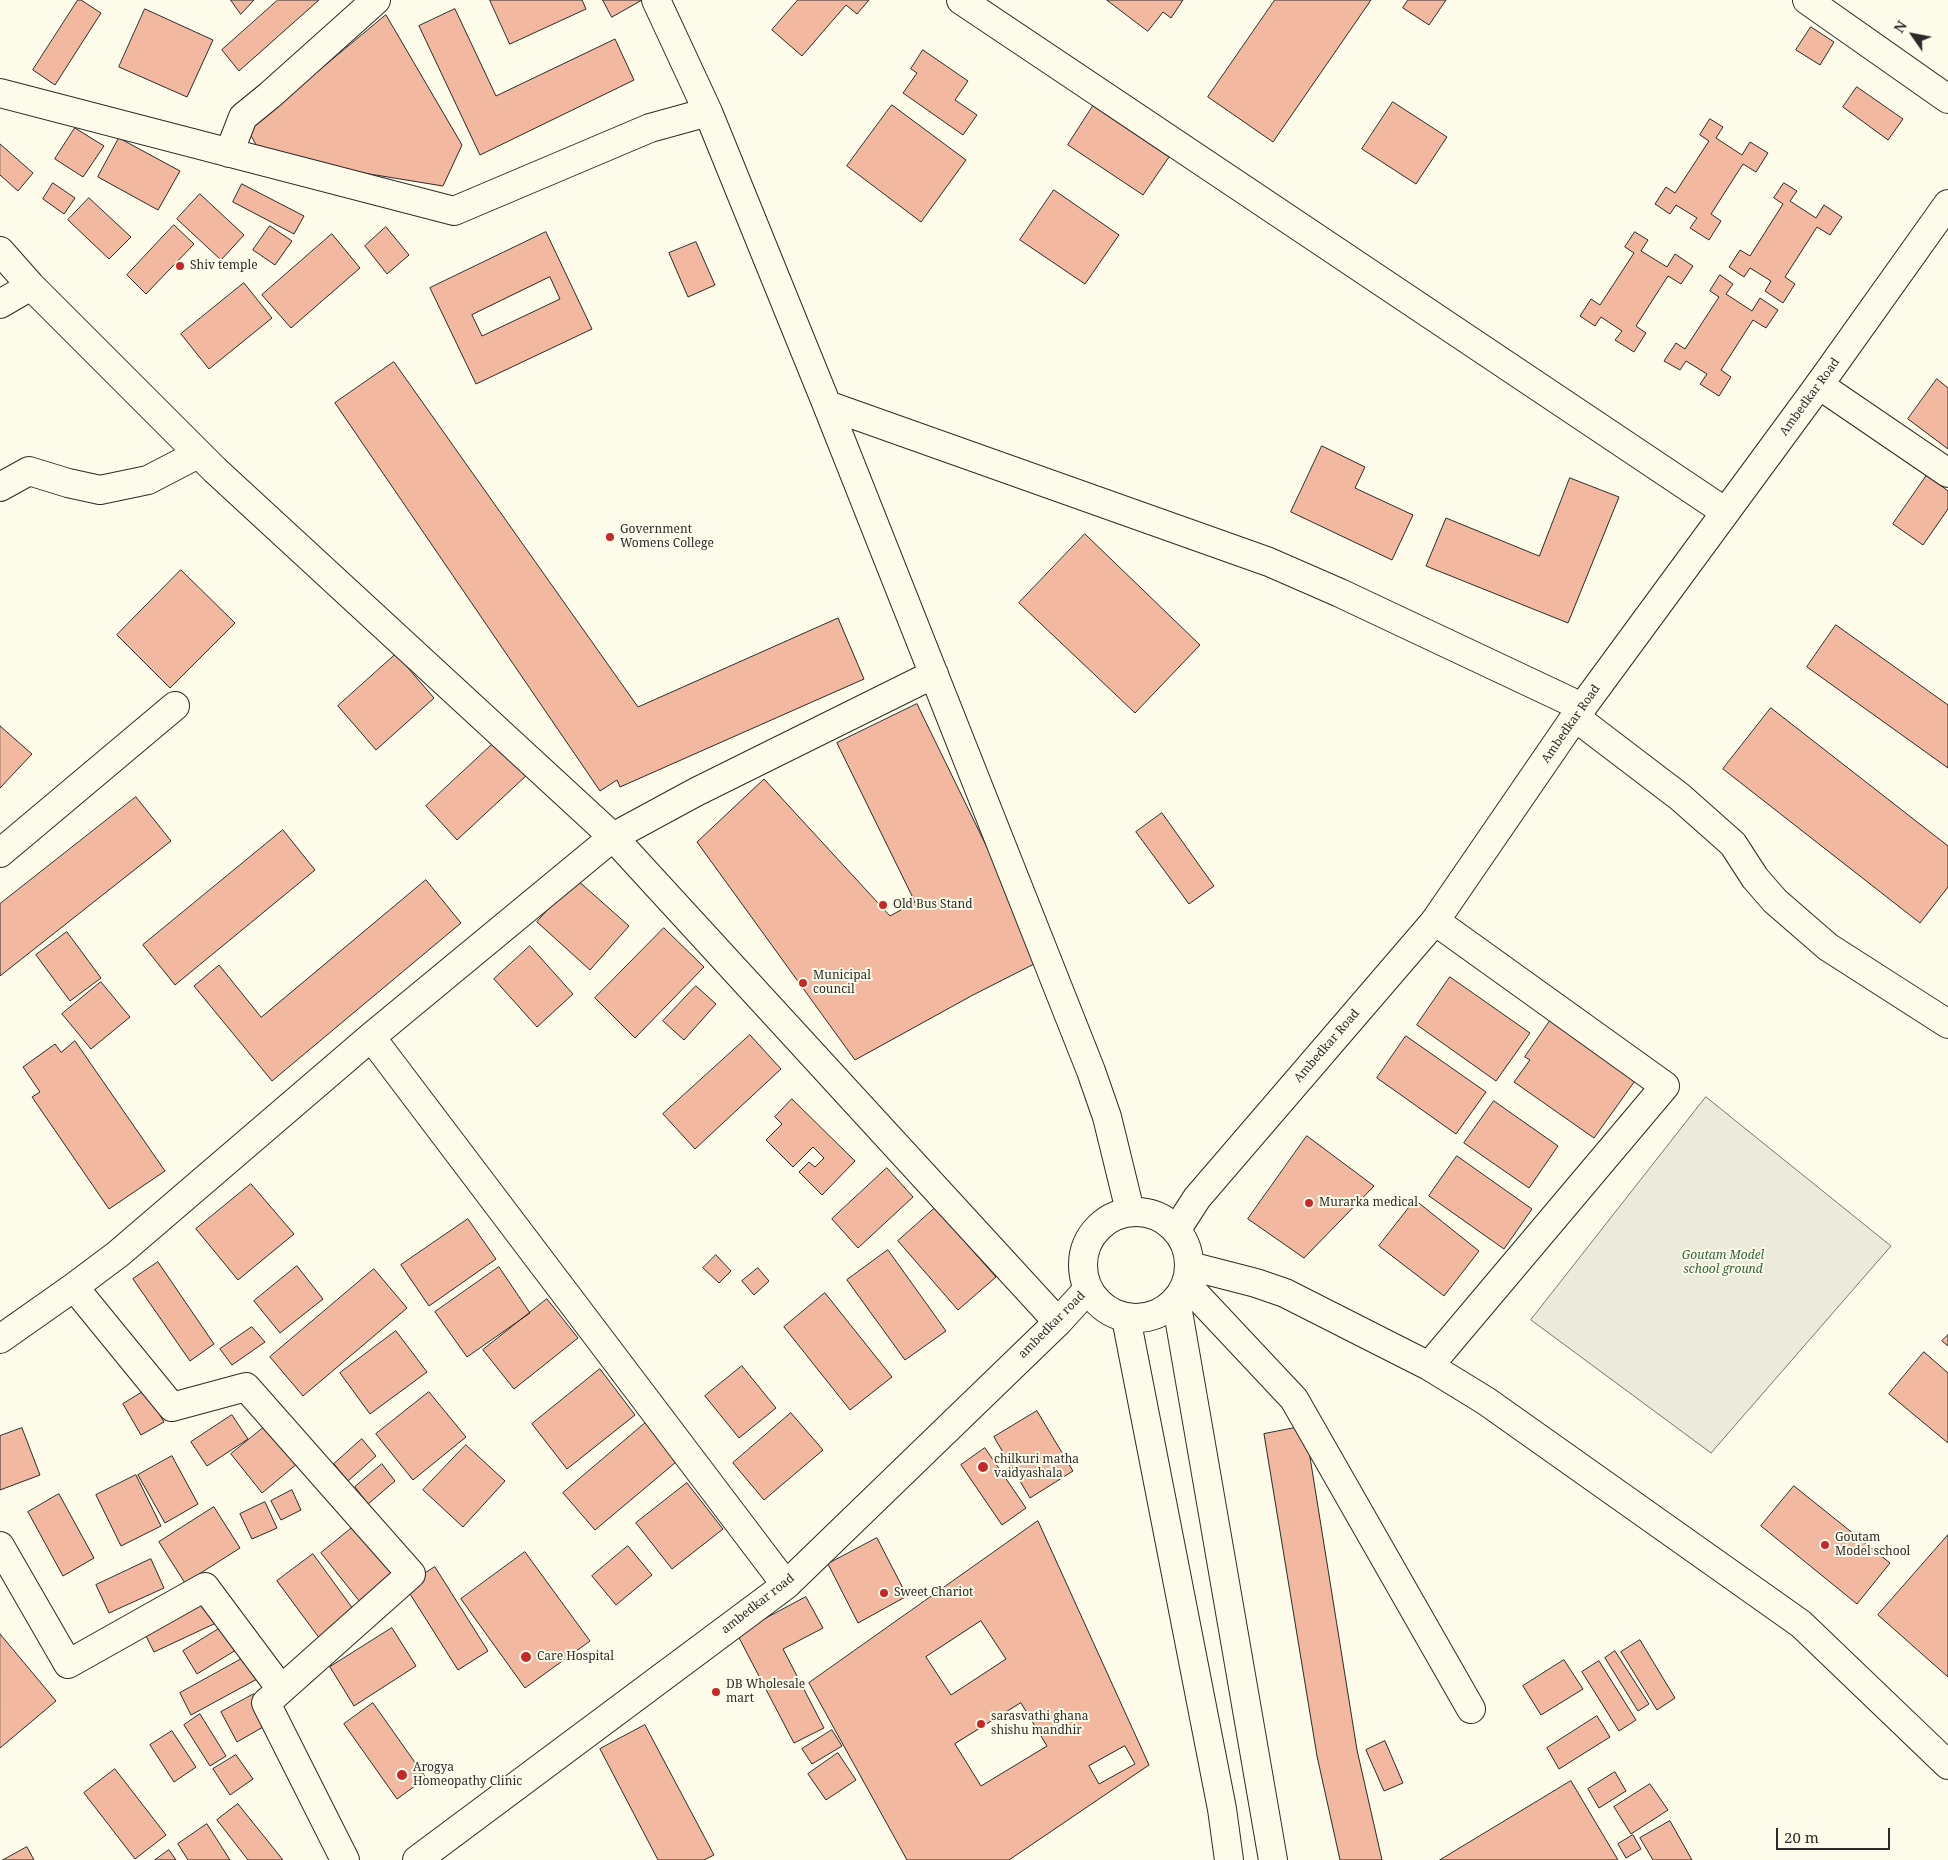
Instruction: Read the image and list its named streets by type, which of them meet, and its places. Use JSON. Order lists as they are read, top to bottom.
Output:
{
  "streets": {
    "street": ["Ambedkar Road", "ambedkar road"]
  },
  "crossings": [
    ["Ambedkar Road", "ambedkar road"]
  ],
  "parks": ["Goutam Model school ground"],
  "places": [
    "Shiv temple",
    "Government Womens College",
    "Old Bus Stand",
    "Municipal council",
    "Murarka medical",
    "chilkuri matha vaidyashala",
    "Goutam Model school",
    "Sweet Chariot",
    "Care Hospital",
    "DB Wholesale mart",
    "sarasvathi ghana shishu mandhir",
    "Arogya Homeopathy Clinic"
  ],
  "scale_bar": "20 m",
  "north": "top left"
}
